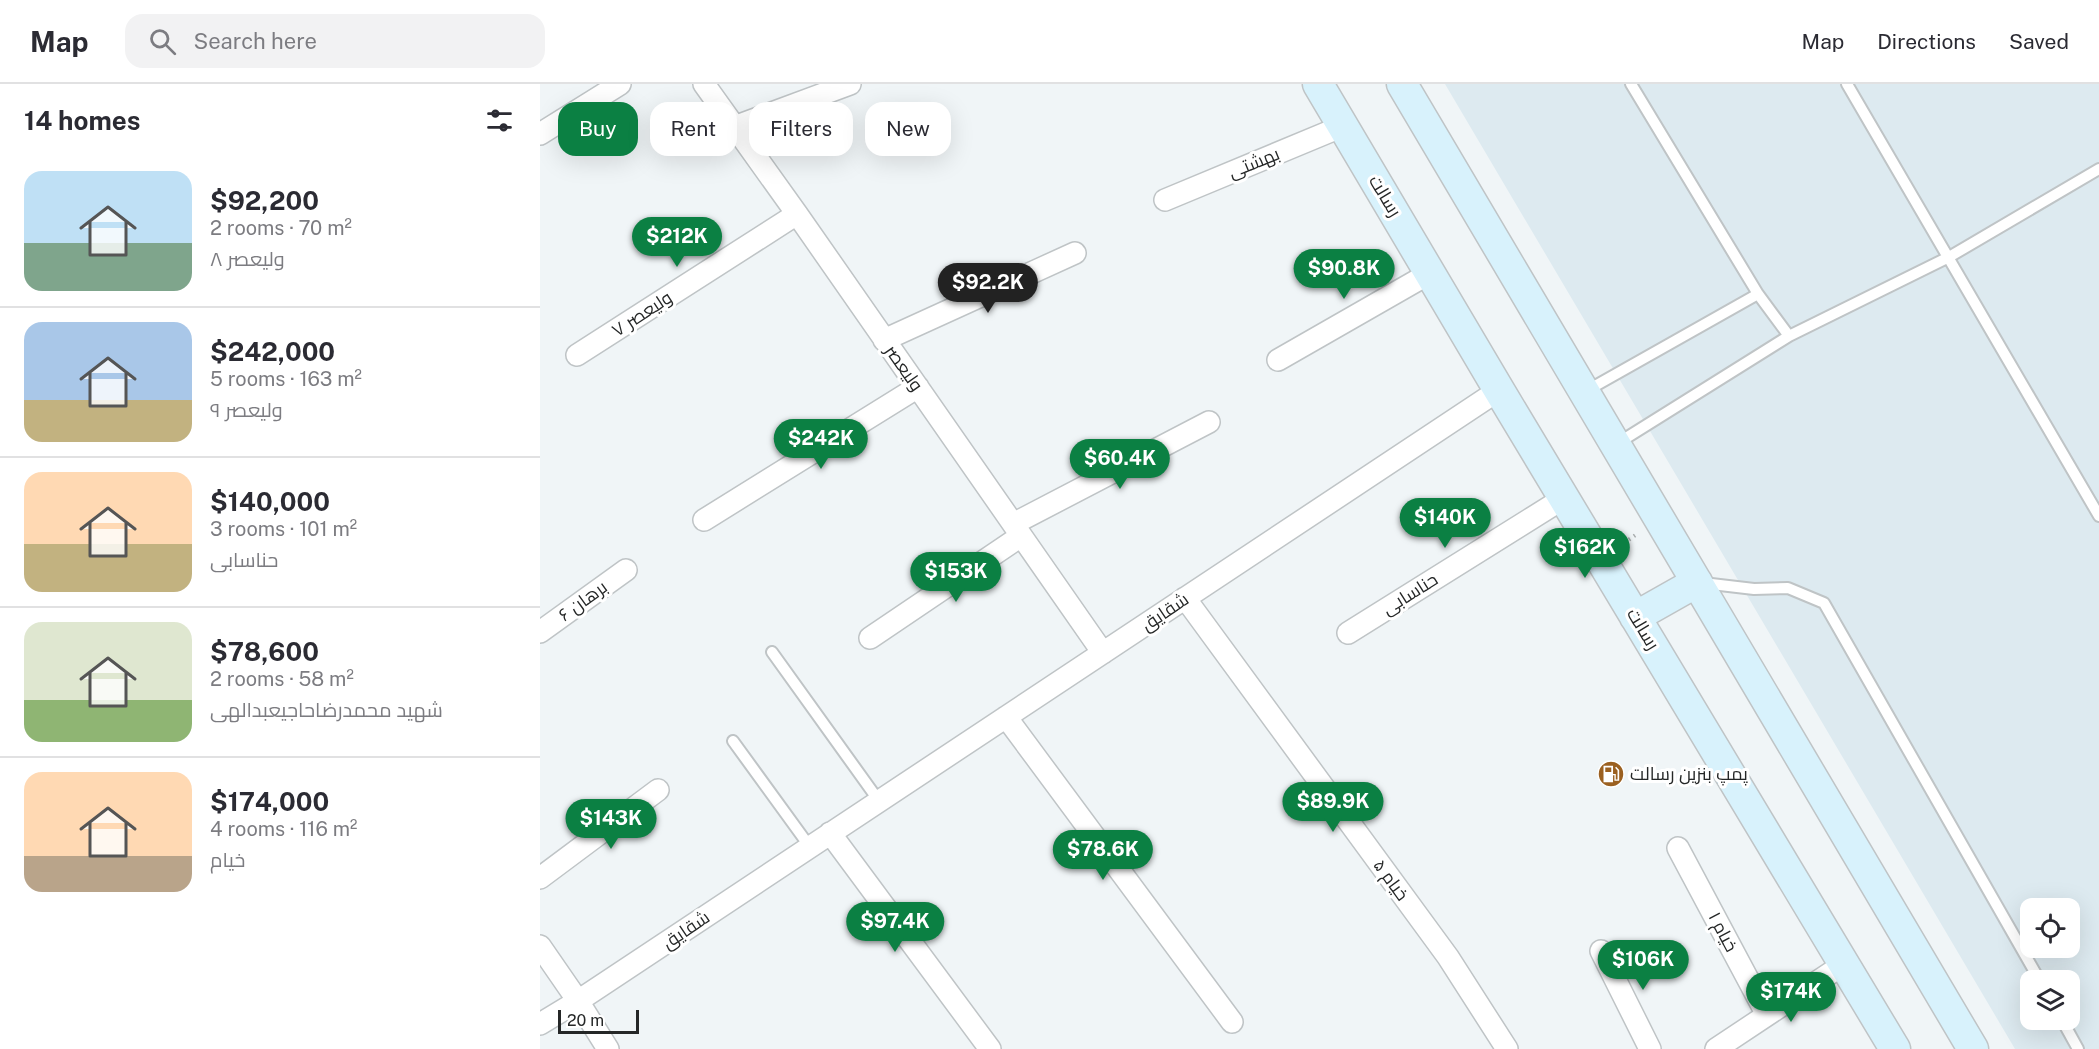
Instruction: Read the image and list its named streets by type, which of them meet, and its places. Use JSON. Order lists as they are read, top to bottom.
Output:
{
  "streets": {
    "main road": ["رسالت"],
    "street": [
      "بهشتی",
      "ولیعصر ۷",
      "ولیعصر",
      "حناسابی",
      "برهان ۶",
      "شقایق",
      "خیام ۵",
      "خیام ۱"
    ]
  },
  "crossings": [
    ["بهشتی", "رسالت"],
    ["رسالت", "حناسابی"],
    ["رسالت", "شقایق"],
    ["ولیعصر ۷", "ولیعصر"],
    ["ولیعصر", "شقایق"],
    ["شقایق", "خیام ۵"]
  ],
  "places": {
    "fuel station": ["پمپ بنزین رسالت"]
  },
  "scale_bar": "20 m",
  "page": {
    "header": "Map",
    "search": "Search here",
    "nav": ["Map", "Directions", "Saved"],
    "heading": "14 homes",
    "chip": [
      "Buy",
      "Rent",
      "Filters",
      "New"
    ],
    "list": [
      {
        "name": "$92,200",
        "note": "2 rooms · 70 m² · ولیعصر ۸"
      },
      {
        "name": "$242,000",
        "note": "5 rooms · 163 m² · ولیعصر ۹"
      },
      {
        "name": "$140,000",
        "note": "3 rooms · 101 m² · حناسابی"
      },
      {
        "name": "$78,600",
        "note": "2 rooms · 58 m² · شهید محمدرضاحاجیعبدالهی"
      },
      {
        "name": "$174,000",
        "note": "4 rooms · 116 m² · خیام"
      }
    ],
    "price": [
      "$212K",
      "$90.8K",
      "$92.2K",
      "$242K",
      "$60.4K",
      "$140K",
      "$162K",
      "$153K",
      "$89.9K",
      "$143K",
      "$78.6K",
      "$97.4K",
      "$106K",
      "$174K"
    ],
    "scale": "20 m"
  }
}
